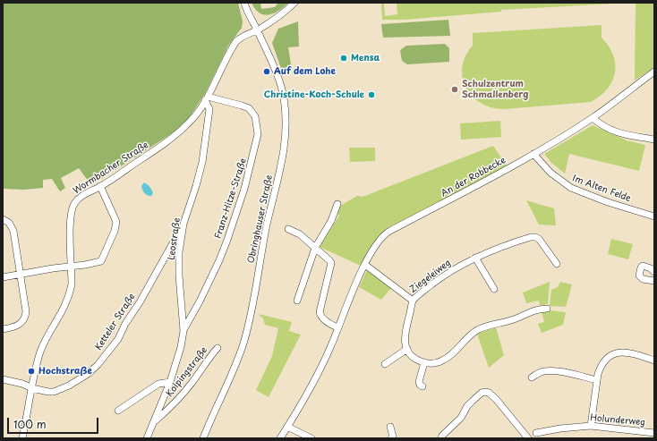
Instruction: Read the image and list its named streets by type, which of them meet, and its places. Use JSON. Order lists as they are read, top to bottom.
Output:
{
  "streets": {
    "street": [
      "Wormbacher Straße",
      "An der Robbecke",
      "Im Alten Felde",
      "Franz-Hitze-Straße",
      "Obringhauser Straße",
      "Leostraße",
      "Ziegeleiweg",
      "Ketteler Straße",
      "Kolpingstraße",
      "Holunderweg"
    ]
  },
  "crossings": [
    ["Wormbacher Straße", "Franz-Hitze-Straße"],
    ["Wormbacher Straße", "Obringhauser Straße"],
    ["Wormbacher Straße", "Leostraße"],
    ["Wormbacher Straße", "Ketteler Straße"],
    ["An der Robbecke", "Im Alten Felde"],
    ["An der Robbecke", "Ziegeleiweg"],
    ["Franz-Hitze-Straße", "Leostraße"],
    ["Leostraße", "Ketteler Straße"],
    ["Leostraße", "Kolpingstraße"]
  ],
  "places": [
    "Mensa",
    "Auf dem Lohe",
    "Schulzentrum Schmallenberg",
    "Christine-Koch-Schule",
    "Hochstraße"
  ],
  "scale_bar": "100 m"
}
